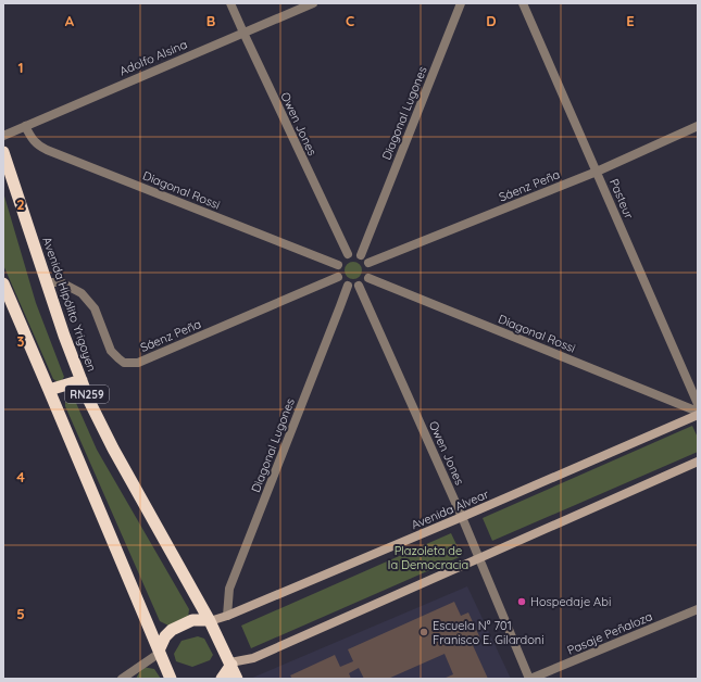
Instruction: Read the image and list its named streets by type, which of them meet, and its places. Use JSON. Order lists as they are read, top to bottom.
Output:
{
  "streets": {
    "highway": ["Avenida Hipólito Yrigoyen", "RN259"],
    "main road": ["Avenida Alvear"],
    "street": [
      "Adolfo Alsina",
      "Diagonal Lugones",
      "Owen Jones",
      "Sáenz Peña",
      "Diagonal Rossi",
      "Pasteur",
      "Pasaje Peñaloza"
    ]
  },
  "crossings": [
    ["Adolfo Alsina", "Owen Jones"],
    ["Adolfo Alsina", "Diagonal Rossi"],
    ["Diagonal Lugones", "Owen Jones"],
    ["Diagonal Lugones", "Sáenz Peña"],
    ["Diagonal Lugones", "Diagonal Rossi"],
    ["Diagonal Lugones", "Avenida Alvear"],
    ["Owen Jones", "Sáenz Peña"],
    ["Owen Jones", "Diagonal Rossi"],
    ["Owen Jones", "Avenida Alvear"],
    ["Owen Jones", "Pasaje Peñaloza"],
    ["Sáenz Peña", "Diagonal Rossi"],
    ["Sáenz Peña", "Pasteur"],
    ["Sáenz Peña", "Avenida Hipólito Yrigoyen"],
    ["Diagonal Rossi", "Avenida Alvear"],
    ["Avenida Hipólito Yrigoyen", "RN259"],
    ["Avenida Hipólito Yrigoyen", "Avenida Alvear"],
    ["RN259", "Avenida Alvear"]
  ],
  "parks": ["Plazoleta de la Democracia"],
  "places": ["Hospedaje Abi", "Escuela N° 701 Franisco E. Gilardoni"],
  "grid": {
    "columns": [
      "A",
      "B",
      "C",
      "D",
      "E"
    ],
    "rows": [
      "1",
      "2",
      "3",
      "4",
      "5"
    ]
  }
}
